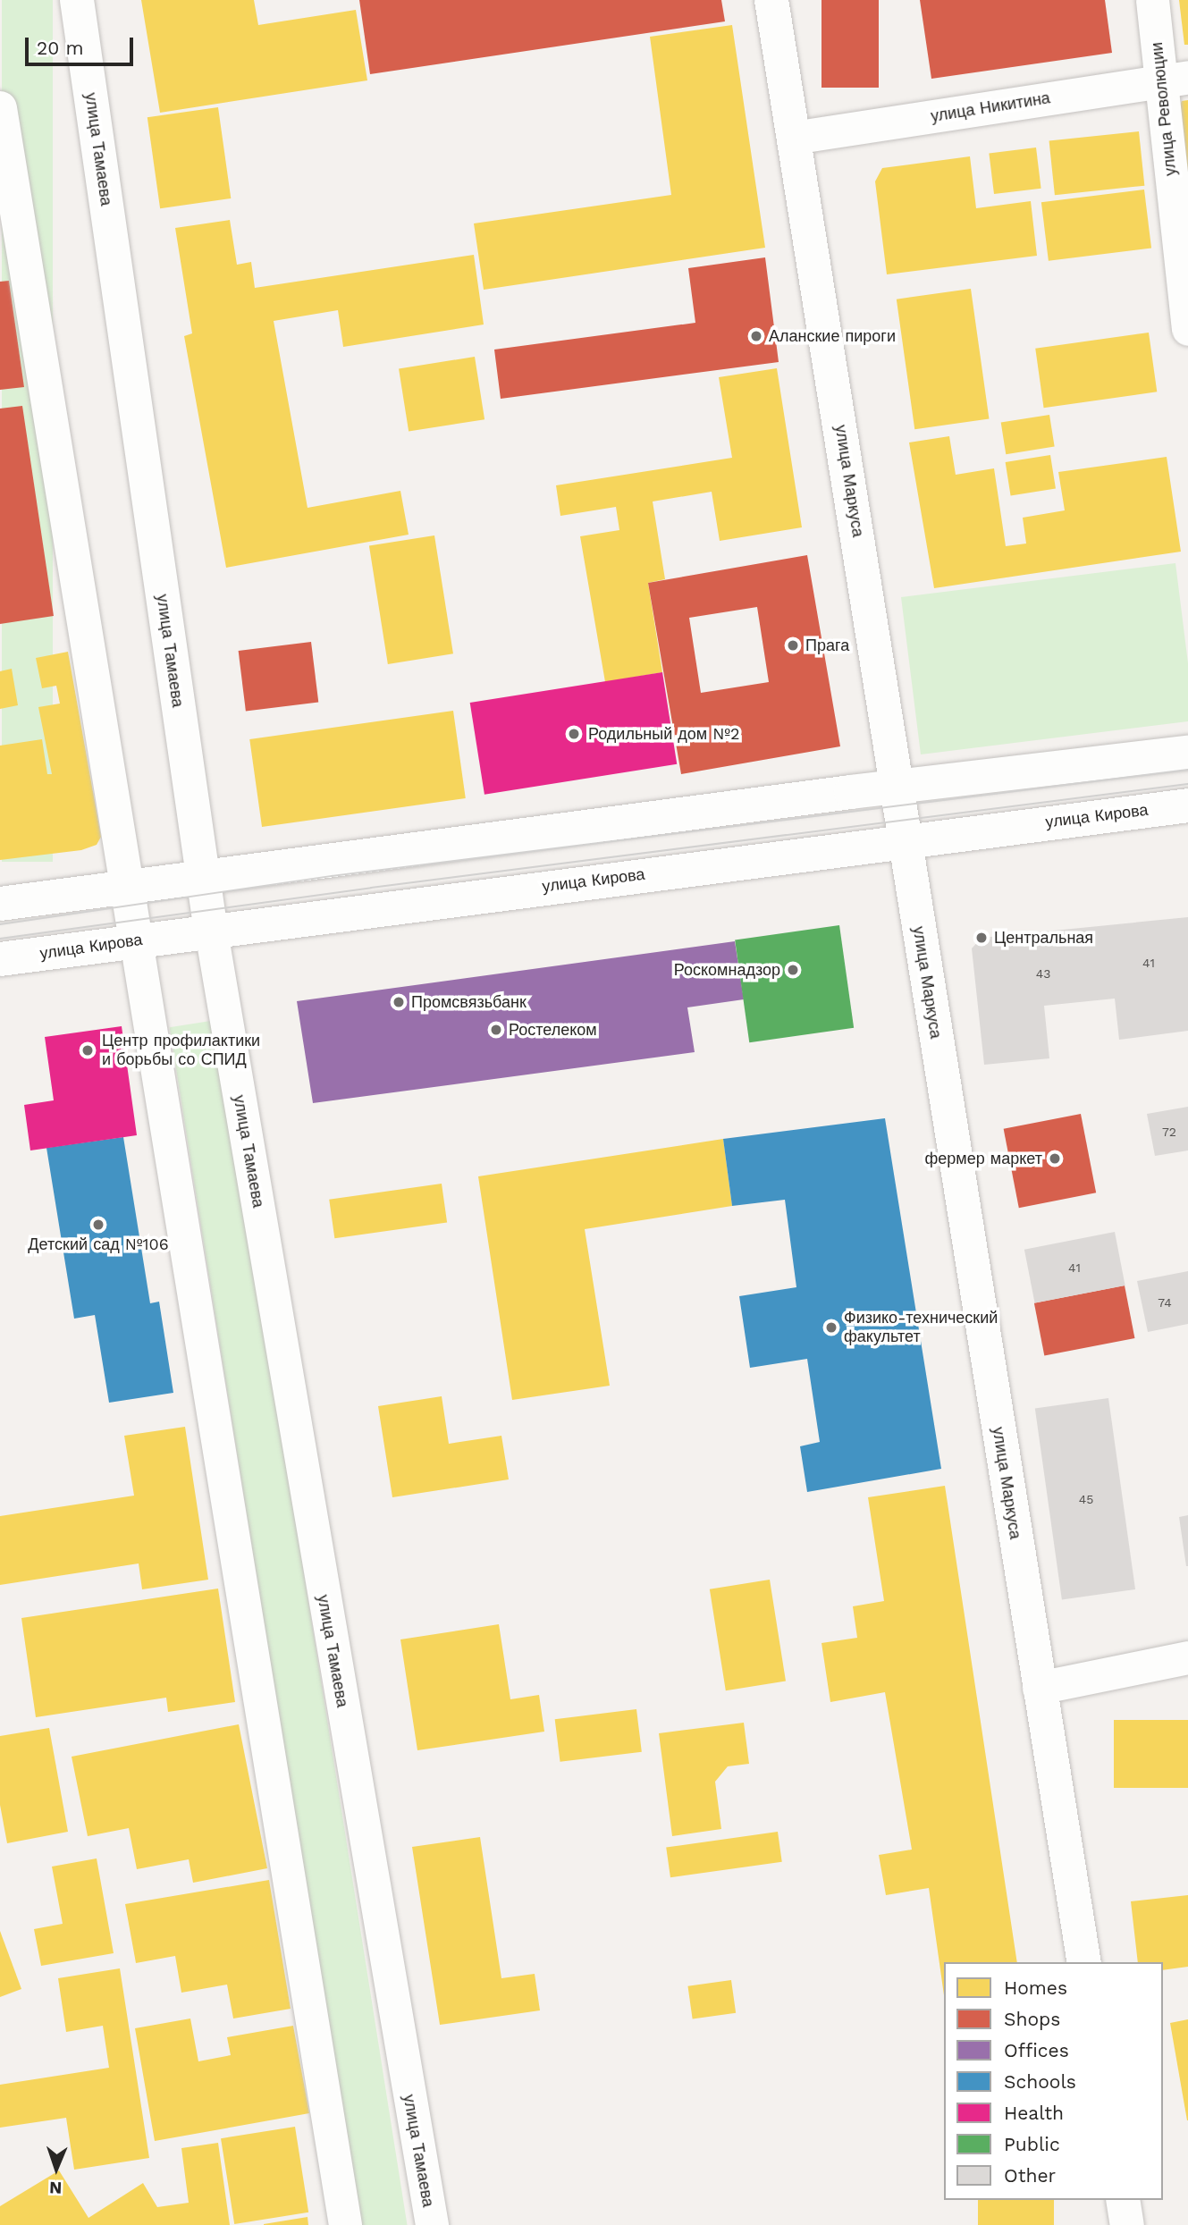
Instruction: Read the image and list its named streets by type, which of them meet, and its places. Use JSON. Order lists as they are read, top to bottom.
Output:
{
  "streets": {
    "main road": ["улица Тамаева", "улица Маркуса", "улица Кирова"],
    "street": ["улица Никитина", "улица Революции"]
  },
  "crossings": [
    ["улица Никитина", "улица Революции"],
    ["улица Никитина", "улица Маркуса"],
    ["улица Тамаева", "улица Кирова"],
    ["улица Маркуса", "улица Кирова"]
  ],
  "places": [
    "Аланские пироги",
    "Прага",
    "Родильный дом №2",
    "Центральная",
    "Роскомнадзор",
    "Промсвязьбанк",
    "Ростелеком",
    "Центр профилактики и борьбы со СПИД",
    "фермер маркет",
    "Детский сад №106",
    "Физико-технический факультет"
  ],
  "house_numbers": [
    "41",
    "43",
    "72",
    "41",
    "74",
    "45"
  ],
  "legend": [
    "Homes",
    "Shops",
    "Offices",
    "Schools",
    "Health",
    "Public",
    "Other"
  ],
  "scale_bar": "20 m",
  "north": "bottom"
}
